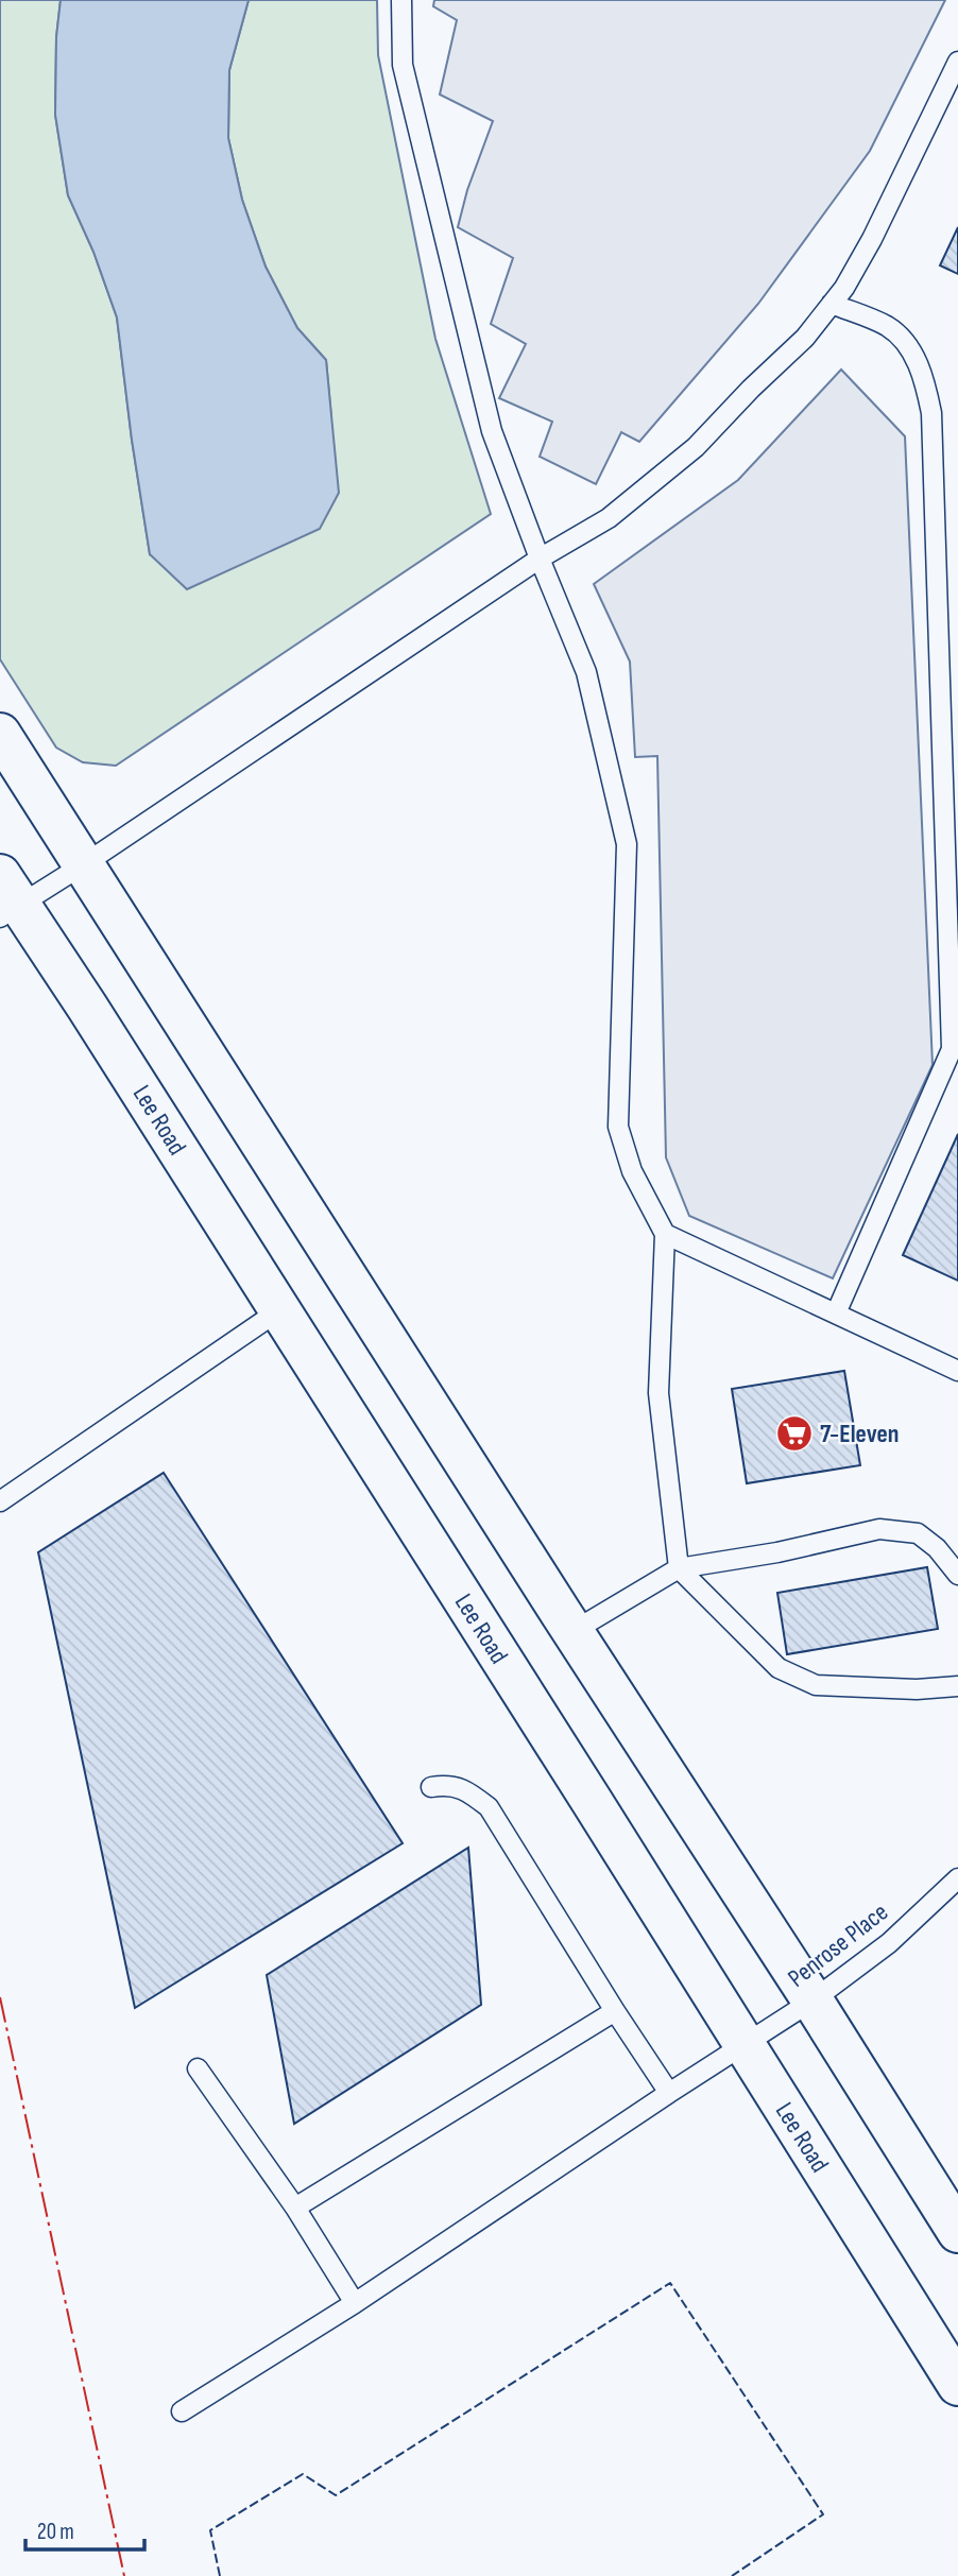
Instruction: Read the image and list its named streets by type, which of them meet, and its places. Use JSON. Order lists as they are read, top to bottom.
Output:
{
  "streets": {
    "street": ["Lee Road"],
    "lane": ["Penrose Place"]
  },
  "crossings": [
    ["Lee Road", "Penrose Place"]
  ],
  "places": {
    "supermarket": ["7-Eleven"]
  },
  "scale_bar": "20 m"
}
